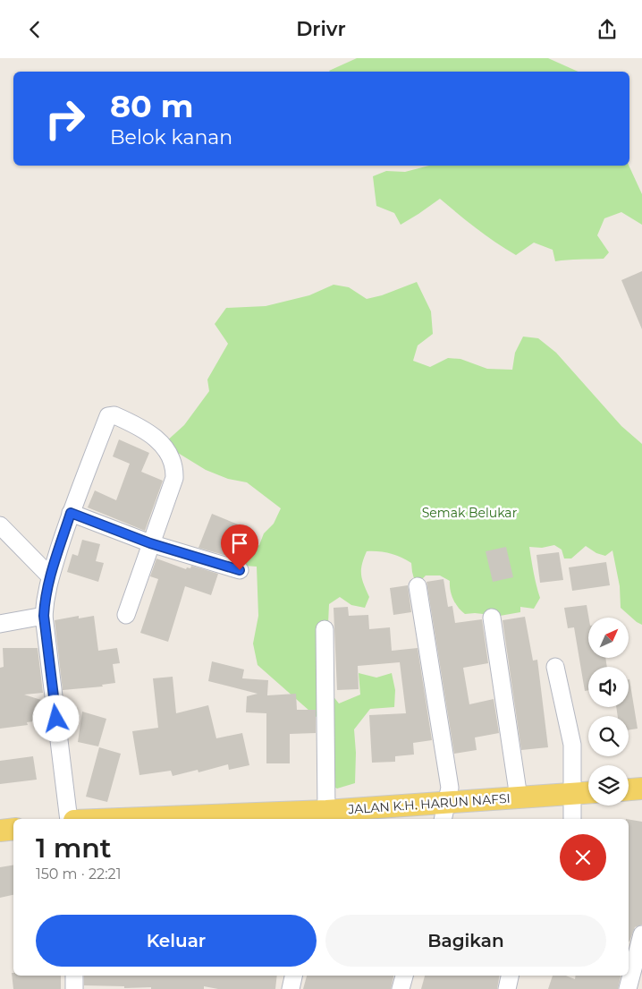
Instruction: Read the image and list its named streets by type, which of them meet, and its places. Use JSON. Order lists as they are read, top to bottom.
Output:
{
  "streets": {
    "main road": ["JALAN K.H. HARUN NAFSI"]
  },
  "parks": ["Semak Belukar"],
  "north": "top right",
  "page": {
    "header": "Drivr",
    "turn": ["80 m", "Belok kanan"],
    "heading": ["1 mnt", "150 m · 22:21"],
    "buttons": ["Keluar", "Bagikan"]
  }
}
